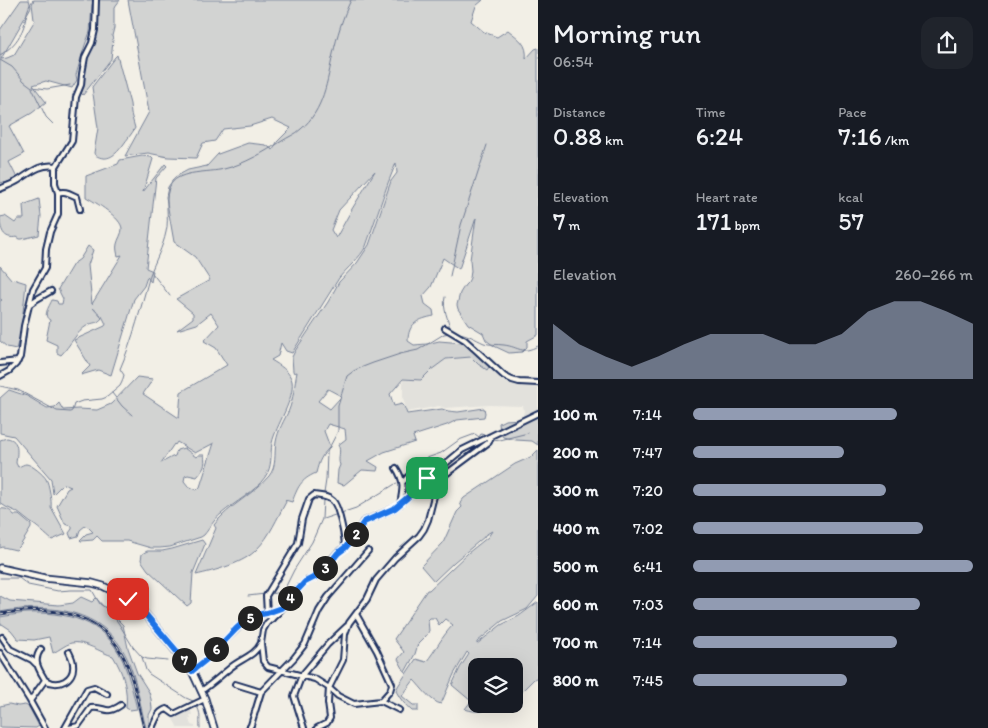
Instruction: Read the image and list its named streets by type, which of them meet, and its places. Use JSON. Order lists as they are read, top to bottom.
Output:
{
  "page": {
    "heading": ["Morning run", "06:54"],
    "stats": [
      ["Distance", "0.88 km"],
      ["Time", "6:24"],
      ["Pace", "7:16 /km"],
      ["Elevation", "7 m"],
      ["Heart rate", "171 bpm"],
      ["kcal", "57"]
    ],
    "chart": ["Elevation", "260–266 m"],
    "list": [
      {
        "name": "100 m",
        "note": "7:14"
      },
      {
        "name": "200 m",
        "note": "7:47"
      },
      {
        "name": "300 m",
        "note": "7:20"
      },
      {
        "name": "400 m",
        "note": "7:02"
      },
      {
        "name": "500 m",
        "note": "6:41"
      },
      {
        "name": "600 m",
        "note": "7:03"
      },
      {
        "name": "700 m",
        "note": "7:14"
      },
      {
        "name": "800 m",
        "note": "7:45"
      }
    ],
    "pins": [
      "2",
      "3",
      "4",
      "5",
      "6",
      "7"
    ]
  }
}
